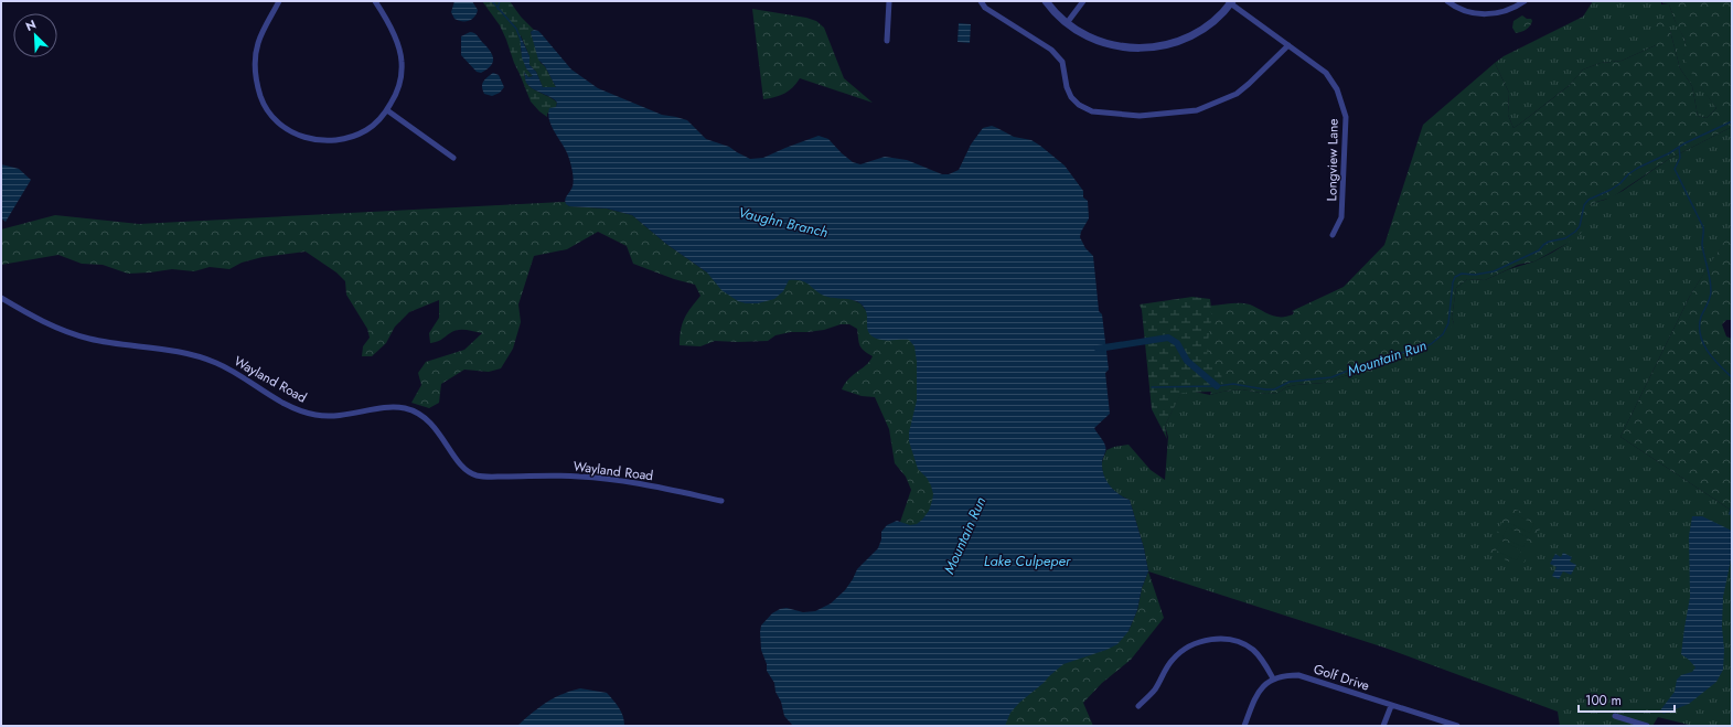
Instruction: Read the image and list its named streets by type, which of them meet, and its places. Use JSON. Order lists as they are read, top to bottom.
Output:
{
  "streets": {
    "street": ["Longview Lane", "Wayland Road", "Golf Drive"]
  },
  "water": ["Vaughn Branch", "Mountain Run", "Lake Culpeper"],
  "scale_bar": "100 m",
  "north": "top left"
}
